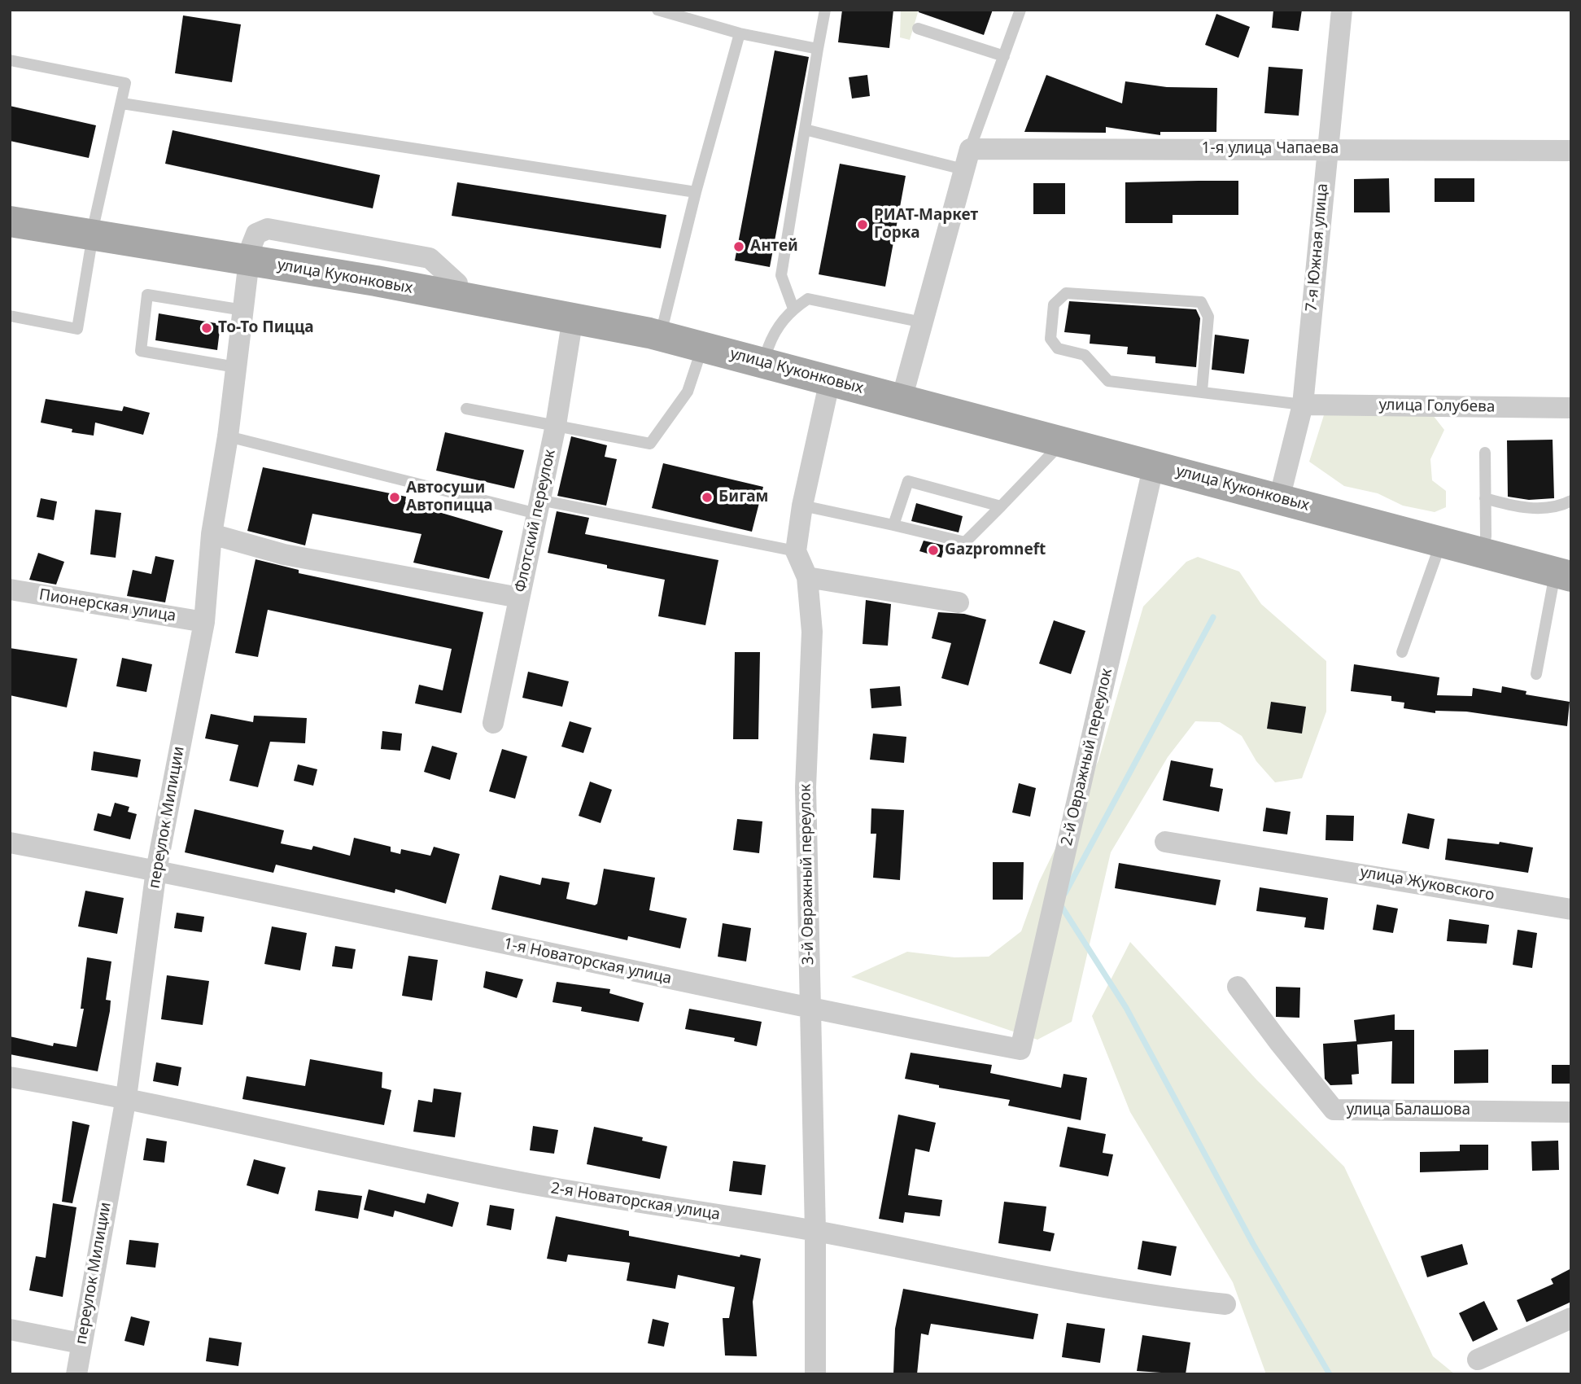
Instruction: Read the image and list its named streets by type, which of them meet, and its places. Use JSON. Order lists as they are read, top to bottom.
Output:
{
  "streets": {
    "main road": ["улица Куконковых"],
    "street": [
      "1-я улица Чапаева",
      "7-я Южная улица",
      "улица Голубева",
      "Флотский переулок",
      "Пионерская улица",
      "2-й Овражный переулок",
      "переулок Милиции",
      "3-й Овражный переулок",
      "улица Жуковского",
      "1-я Новаторская улица",
      "улица Балашова",
      "2-я Новаторская улица"
    ]
  },
  "crossings": [
    ["1-я улица Чапаева", "7-я Южная улица"],
    ["7-я Южная улица", "улица Куконковых"],
    ["7-я Южная улица", "улица Голубева"],
    ["улица Куконковых", "Флотский переулок"],
    ["улица Куконковых", "2-й Овражный переулок"],
    ["улица Куконковых", "переулок Милиции"],
    ["Пионерская улица", "переулок Милиции"],
    ["2-й Овражный переулок", "1-я Новаторская улица"],
    ["переулок Милиции", "1-я Новаторская улица"],
    ["переулок Милиции", "2-я Новаторская улица"],
    ["3-й Овражный переулок", "1-я Новаторская улица"],
    ["3-й Овражный переулок", "2-я Новаторская улица"]
  ],
  "places": [
    "РИАТ-Маркет Горка",
    "Антей",
    "То-То Пицца",
    "Автосуши Автопицца",
    "Бигам",
    "Gazpromneft"
  ]
}
